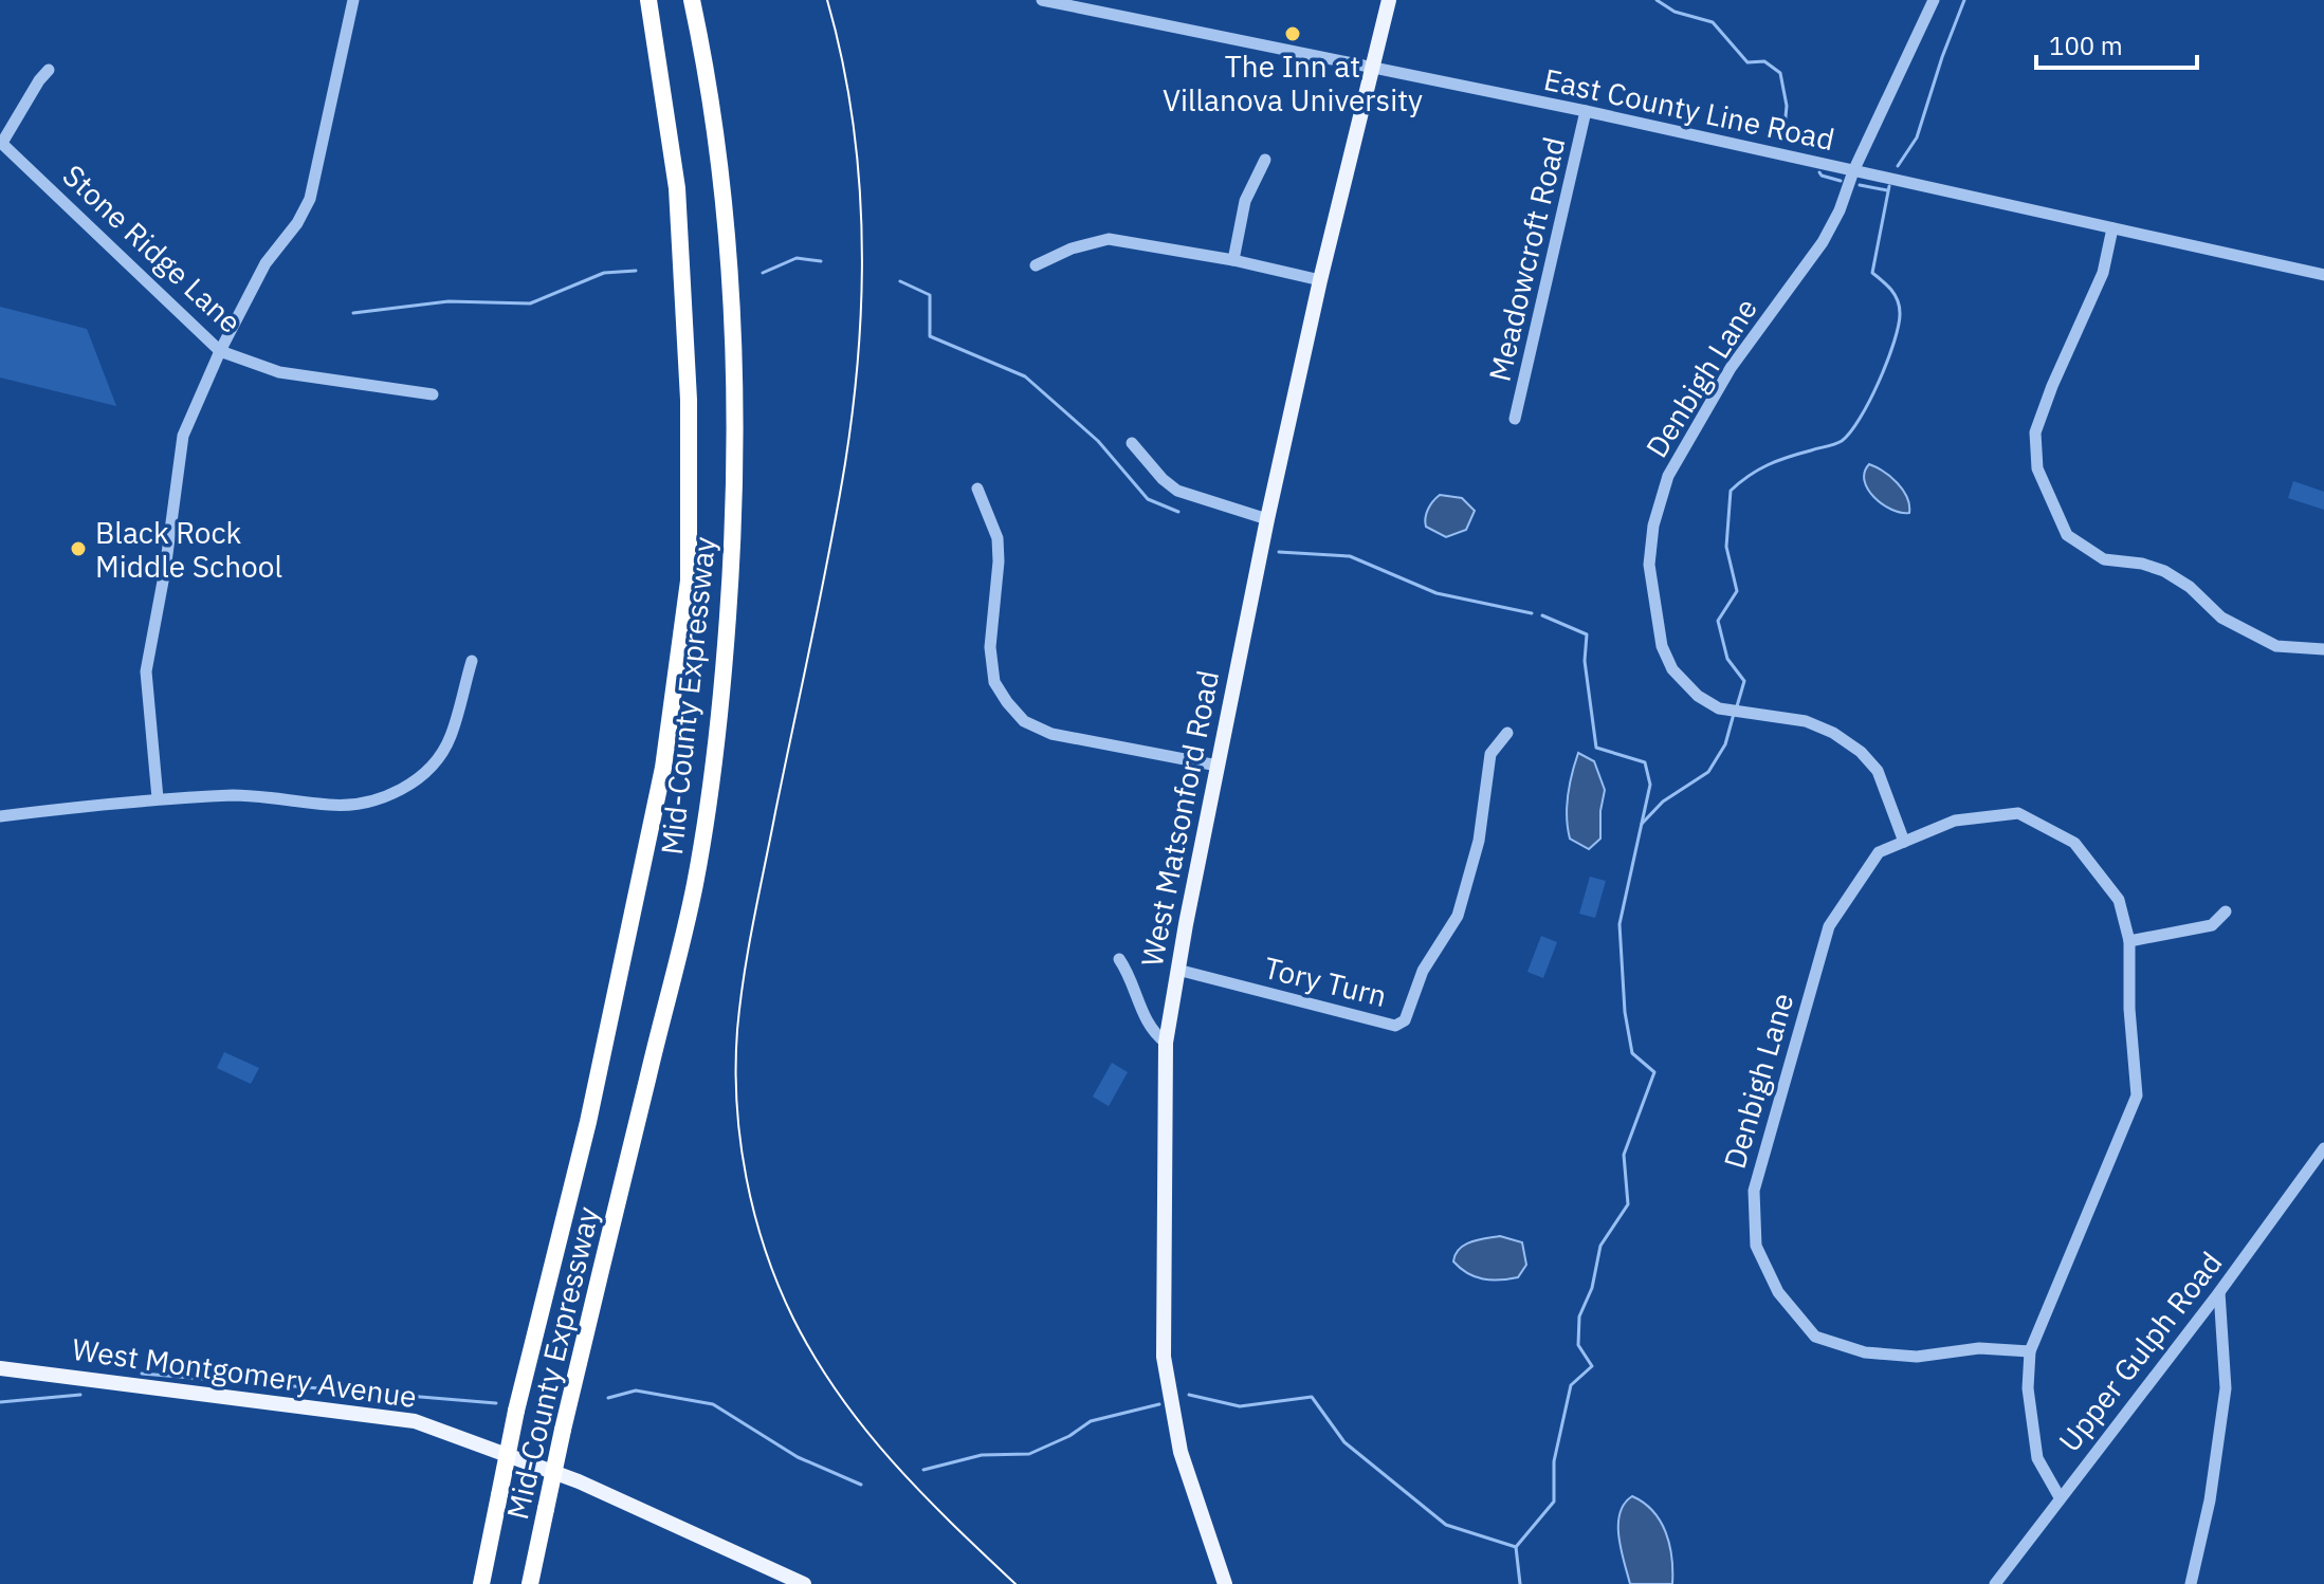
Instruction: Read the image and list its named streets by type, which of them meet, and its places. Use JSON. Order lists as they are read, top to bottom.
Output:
{
  "streets": {
    "highway": ["Mid-County Expressway"],
    "main road": ["West Matsonford Road", "West Montgomery Avenue"],
    "street": [
      "East County Line Road",
      "Stone Ridge Lane",
      "Meadowcroft Road",
      "Denbigh Lane",
      "Tory Turn",
      "Upper Gulph Road"
    ]
  },
  "crossings": [
    ["East County Line Road", "Meadowcroft Road"],
    ["East County Line Road", "Denbigh Lane"],
    ["East County Line Road", "West Matsonford Road"],
    ["Denbigh Lane", "Upper Gulph Road"],
    ["West Matsonford Road", "Tory Turn"]
  ],
  "places": ["The Inn at Villanova University", "Black Rock Middle School"],
  "scale_bar": "100 m"
}
